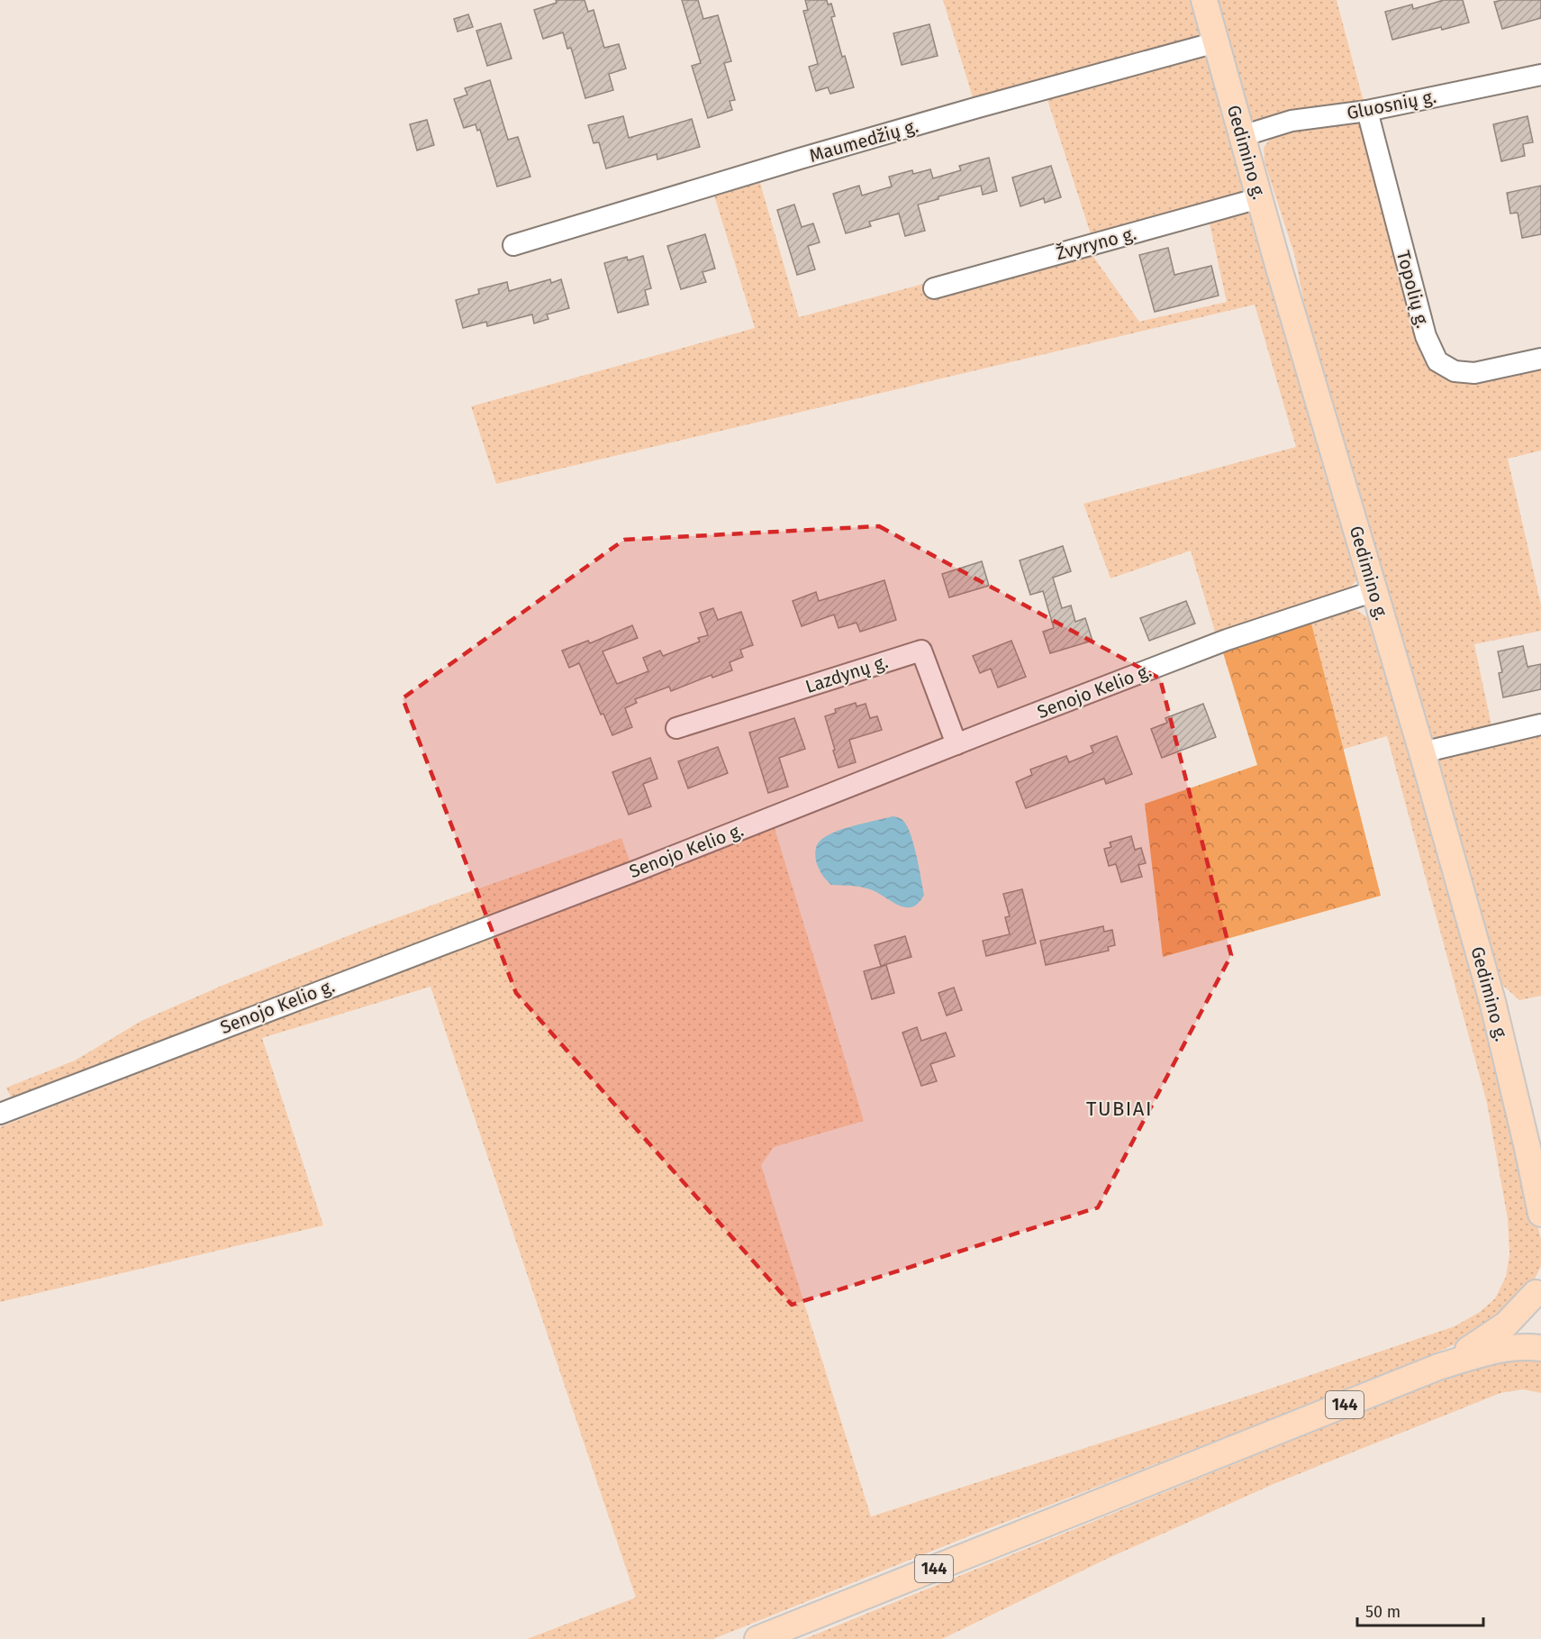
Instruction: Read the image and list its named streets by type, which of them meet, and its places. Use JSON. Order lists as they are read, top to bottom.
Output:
{
  "streets": {
    "main road": ["Gedimino g.", "144"],
    "street": [
      "Gluosnių g.",
      "Maumedžių g.",
      "Žvyryno g.",
      "Topolių g.",
      "Lazdynų g.",
      "Senojo Kelio g."
    ]
  },
  "crossings": [
    ["Gluosnių g.", "Gedimino g."],
    ["Gluosnių g.", "Topolių g."],
    ["Maumedžių g.", "Gedimino g."],
    ["Gedimino g.", "Žvyryno g."],
    ["Gedimino g.", "Senojo Kelio g."],
    ["Lazdynų g.", "Senojo Kelio g."]
  ],
  "districts": ["TUBIAI"],
  "scale_bar": "50 m"
}
